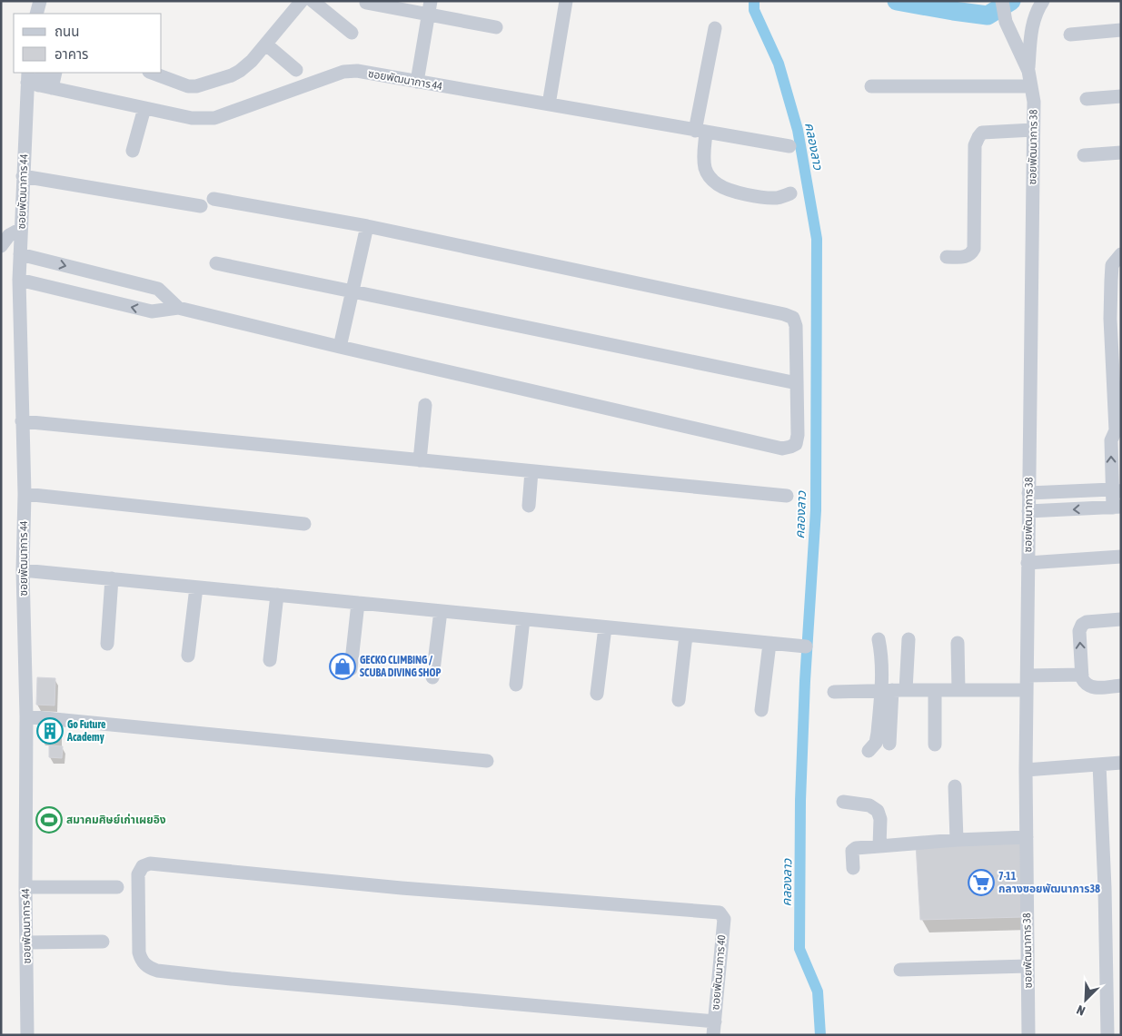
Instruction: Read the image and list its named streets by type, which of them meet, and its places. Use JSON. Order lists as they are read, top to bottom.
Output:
{
  "streets": {
    "street": ["ซอยพัฒนาการ 44", "ซอยพัฒนาการ 38", "ซอยพัฒนาการ 40"]
  },
  "water": ["คลองลาว"],
  "places": {
    "shop": ["GECKO CLIMBING / SCUBA DIVING SHOP"],
    "building": ["Go Future Academy"],
    "sports": ["สมาคมศิษย์เก่าเผยอิง"],
    "supermarket": ["7-11 กลางซอยพัฒนาการ38"]
  },
  "legend": ["ถนน", "อาคาร"],
  "north": "bottom left"
}
